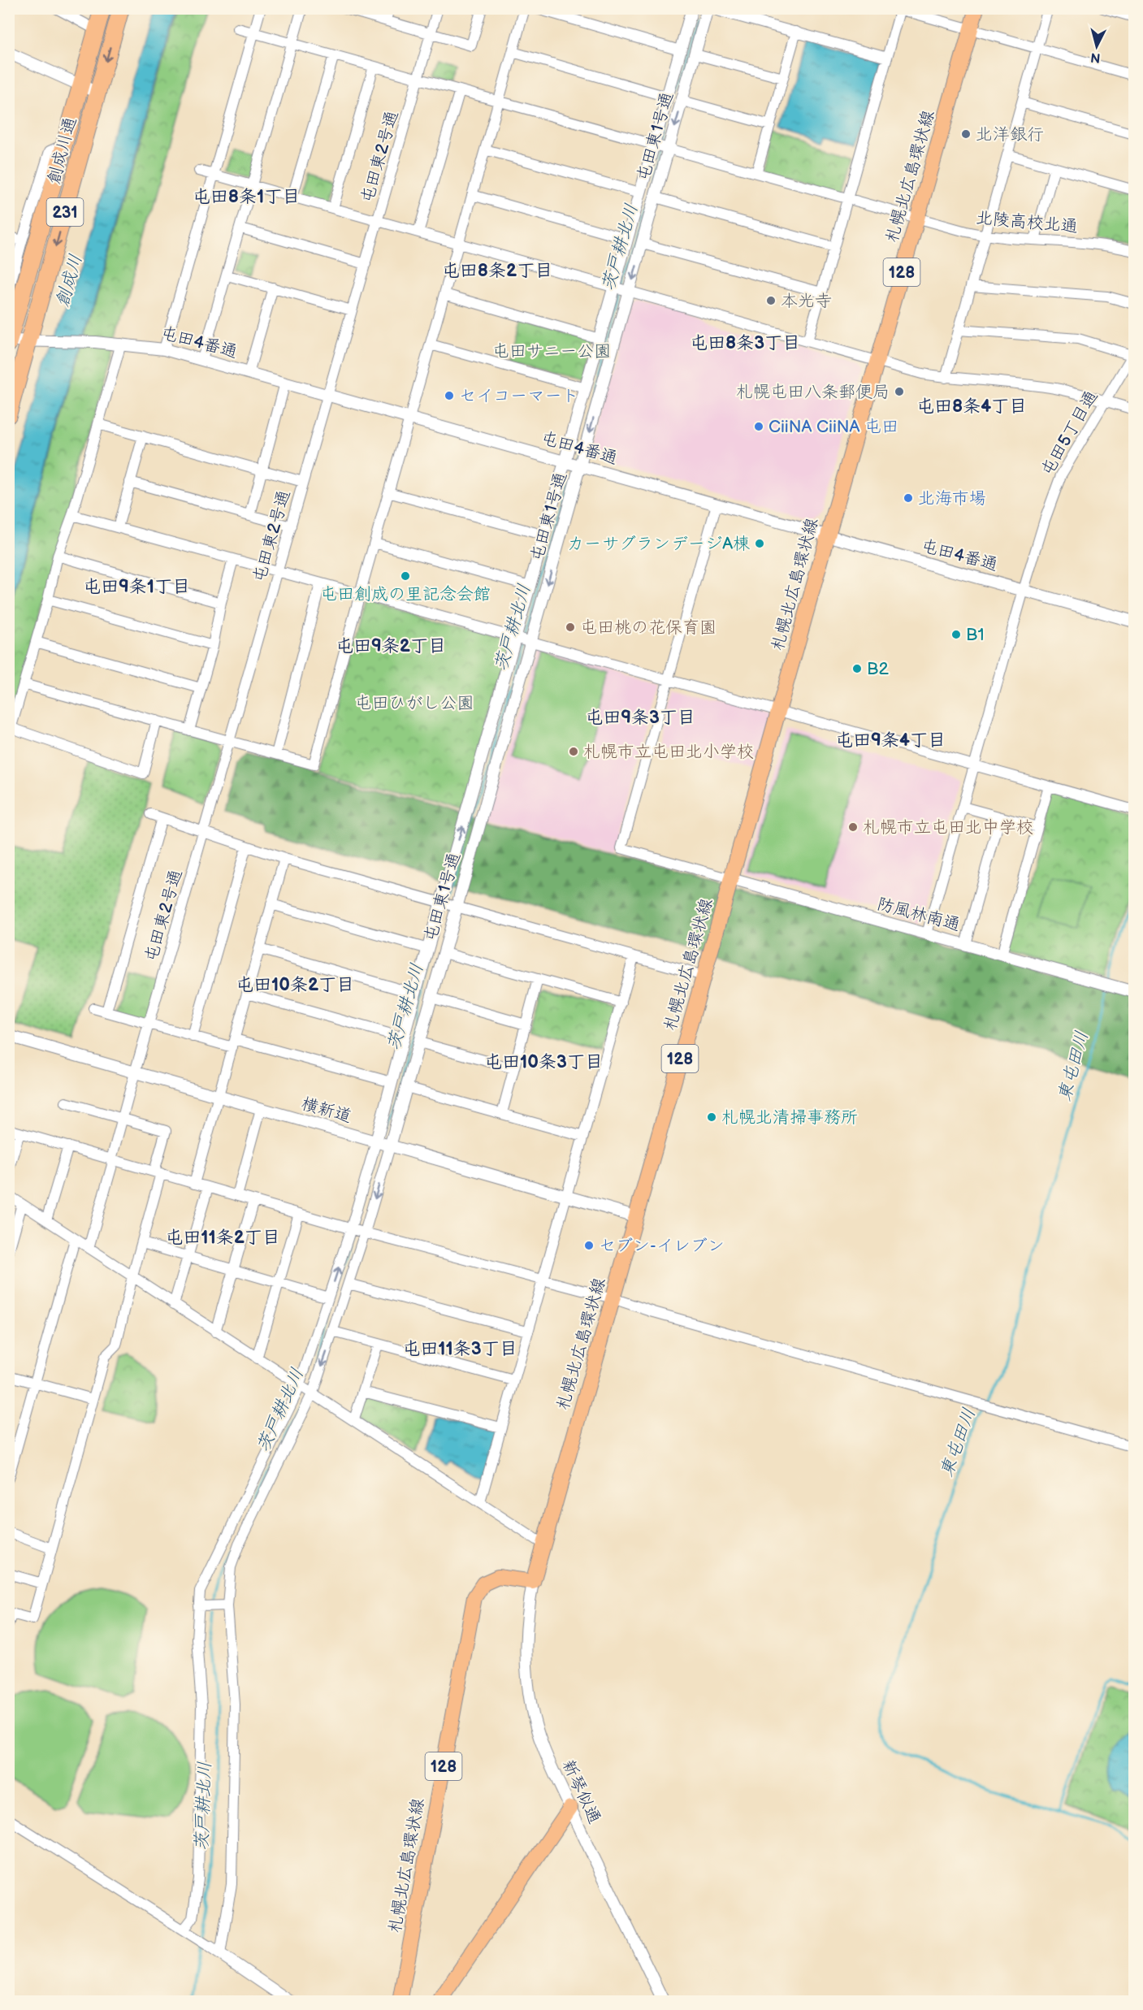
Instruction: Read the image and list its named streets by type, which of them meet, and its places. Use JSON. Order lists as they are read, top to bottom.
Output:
{
  "streets": {
    "highway": ["創成川通", "231"],
    "main road": ["札幌北広島環状線", "128"],
    "street": [
      "屯田東1号通",
      "屯田東2号通",
      "北陵高校北通",
      "屯田4番通",
      "屯田5丁目通",
      "防風林南通",
      "横新道",
      "新琴似通"
    ]
  },
  "crossings": [
    ["屯田東1号通", "北陵高校北通"],
    ["屯田東1号通", "屯田4番通"],
    ["屯田東1号通", "横新道"],
    ["創成川通", "屯田4番通"],
    ["屯田東2号通", "北陵高校北通"],
    ["屯田東2号通", "屯田4番通"],
    ["屯田東2号通", "横新道"],
    ["札幌北広島環状線", "北陵高校北通"],
    ["札幌北広島環状線", "屯田4番通"],
    ["札幌北広島環状線", "防風林南通"],
    ["札幌北広島環状線", "横新道"],
    ["札幌北広島環状線", "新琴似通"],
    ["屯田4番通", "屯田5丁目通"],
    ["屯田5丁目通", "防風林南通"]
  ],
  "districts": [
    "屯田8条1丁目",
    "屯田8条2丁目",
    "屯田8条3丁目",
    "屯田8条4丁目",
    "屯田9条1丁目",
    "屯田9条2丁目",
    "屯田9条3丁目",
    "屯田9条4丁目",
    "屯田10条2丁目",
    "屯田10条3丁目",
    "屯田11条2丁目",
    "屯田11条3丁目"
  ],
  "water": ["茨戸耕北川", "創成川", "東屯田川"],
  "parks": ["屯田サニー公園", "屯田ひがし公園"],
  "places": [
    "北洋銀行",
    "本光寺",
    "札幌屯田八条郵便局",
    "セイコーマート",
    "CiiNA CiiNA 屯田",
    "北海市場",
    "カーサグランデージA棟",
    "屯田創成の里記念会館",
    "屯田桃の花保育園",
    "B1",
    "B2",
    "札幌市立屯田北小学校",
    "札幌市立屯田北中学校",
    "札幌北清掃事務所",
    "セブン-イレブン"
  ],
  "north": "bottom"
}
